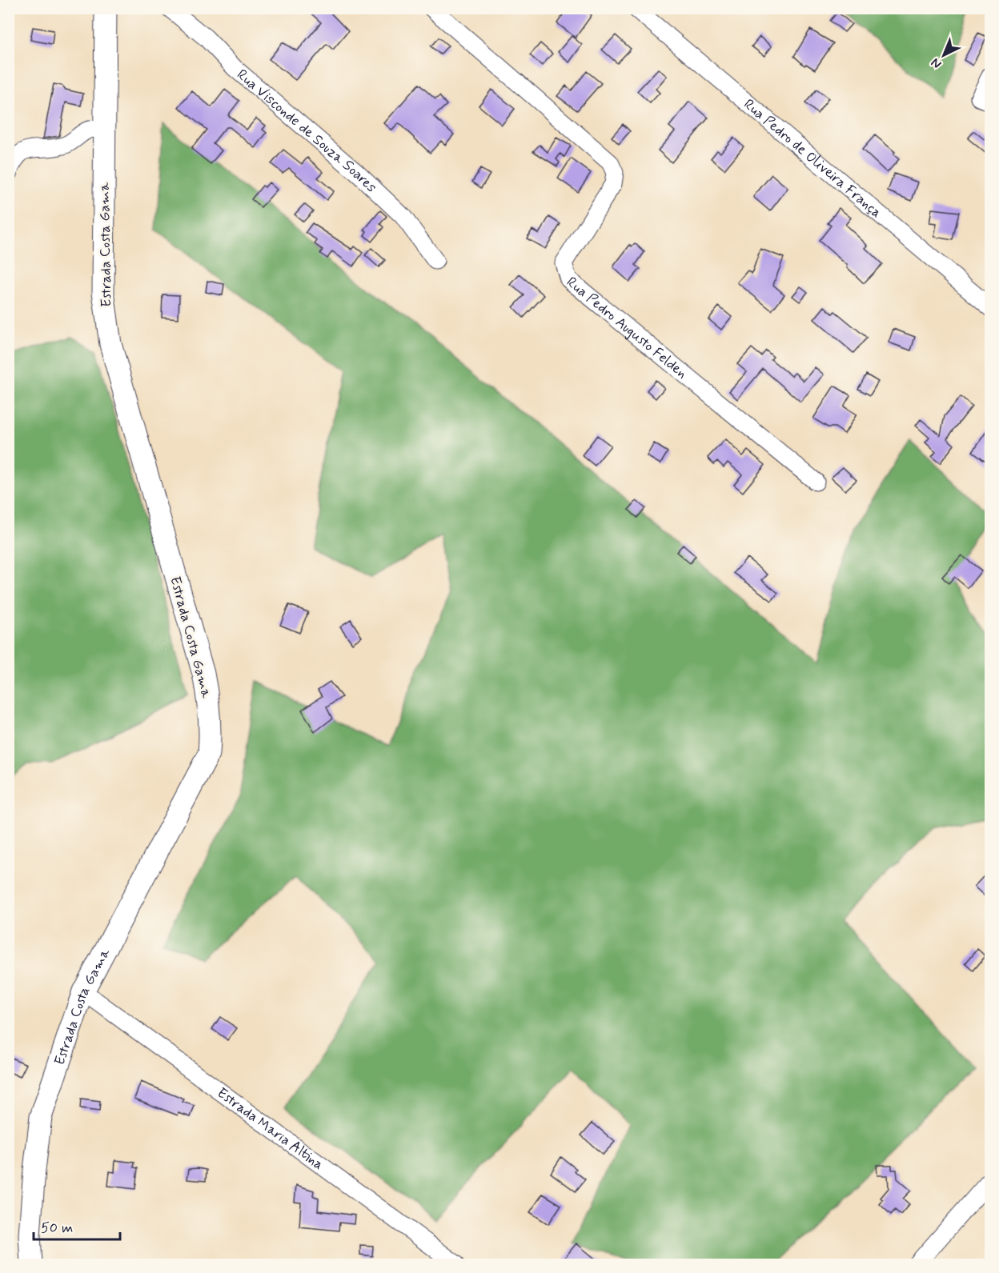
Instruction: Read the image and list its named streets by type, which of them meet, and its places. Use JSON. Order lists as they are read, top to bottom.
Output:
{
  "streets": {
    "main road": ["Estrada Costa Gama"],
    "street": [
      "Rua Visconde de Souza Soares",
      "Rua Pedro de Oliveira França",
      "Rua Pedro Augusto Felden",
      "Estrada Maria Altina"
    ]
  },
  "crossings": [
    ["Estrada Costa Gama", "Estrada Maria Altina"]
  ],
  "scale_bar": "50 m",
  "north": "bottom left"
}
